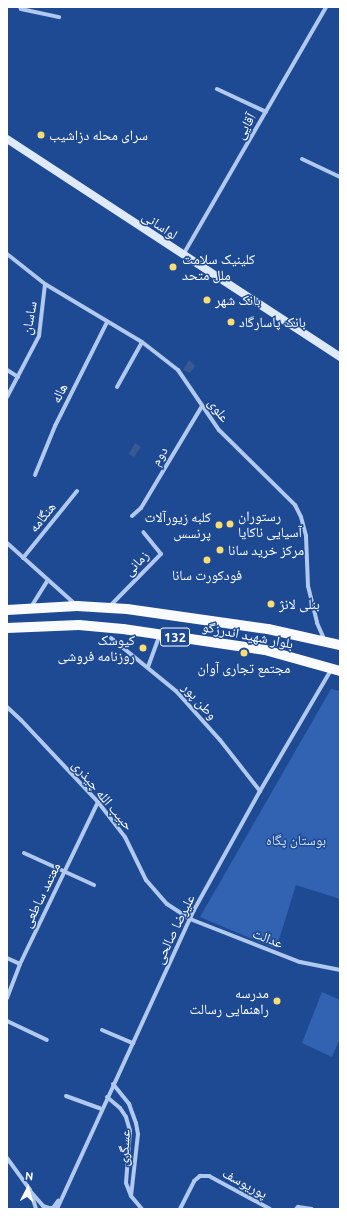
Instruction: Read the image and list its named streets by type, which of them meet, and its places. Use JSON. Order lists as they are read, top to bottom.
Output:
{
  "streets": {
    "main road": ["لواسانی", "بلوار شهید اندرزگو", "132"],
    "street": [
      "آقایی",
      "ساسان",
      "هاله",
      "علوی",
      "دوم",
      "هنگامه",
      "زمانی",
      "وطن پور",
      "حبیب الله چیذری",
      "معتمد ساطعی",
      "علیرضا صالحی",
      "عدالت",
      "عسگری",
      "پوریوسف"
    ]
  },
  "crossings": [
    ["آقایی", "لواسانی"],
    ["ساسان", "علوی"],
    ["هاله", "علوی"],
    ["علوی", "دوم"],
    ["علوی", "بلوار شهید اندرزگو"],
    ["زمانی", "بلوار شهید اندرزگو"],
    ["بلوار شهید اندرزگو", "علیرضا صالحی"],
    ["وطن پور", "علیرضا صالحی"],
    ["حبیب الله چیذری", "معتمد ساطعی"],
    ["حبیب الله چیذری", "علیرضا صالحی"],
    ["حبیب الله چیذری", "عدالت"],
    ["علیرضا صالحی", "عدالت"],
    ["علیرضا صالحی", "عسگری"]
  ],
  "parks": ["بوستان پگاه"],
  "places": [
    "سرای محله دزاشیب",
    "کلینیک سلامت ملل متحد",
    "بانک شهر",
    "بانک پاسارگاد",
    "رستوران آسیایی ناکایا",
    "کلبه زیورآلات پرنسس",
    "مرکز خرید سانا",
    "فودکورت سانا",
    "بنلی لانژ",
    "کیوسک روزنامه فروشی",
    "مجتمع تجاری آوان",
    "مدرسه راهنمایی رسالت"
  ],
  "north": "top"
}
